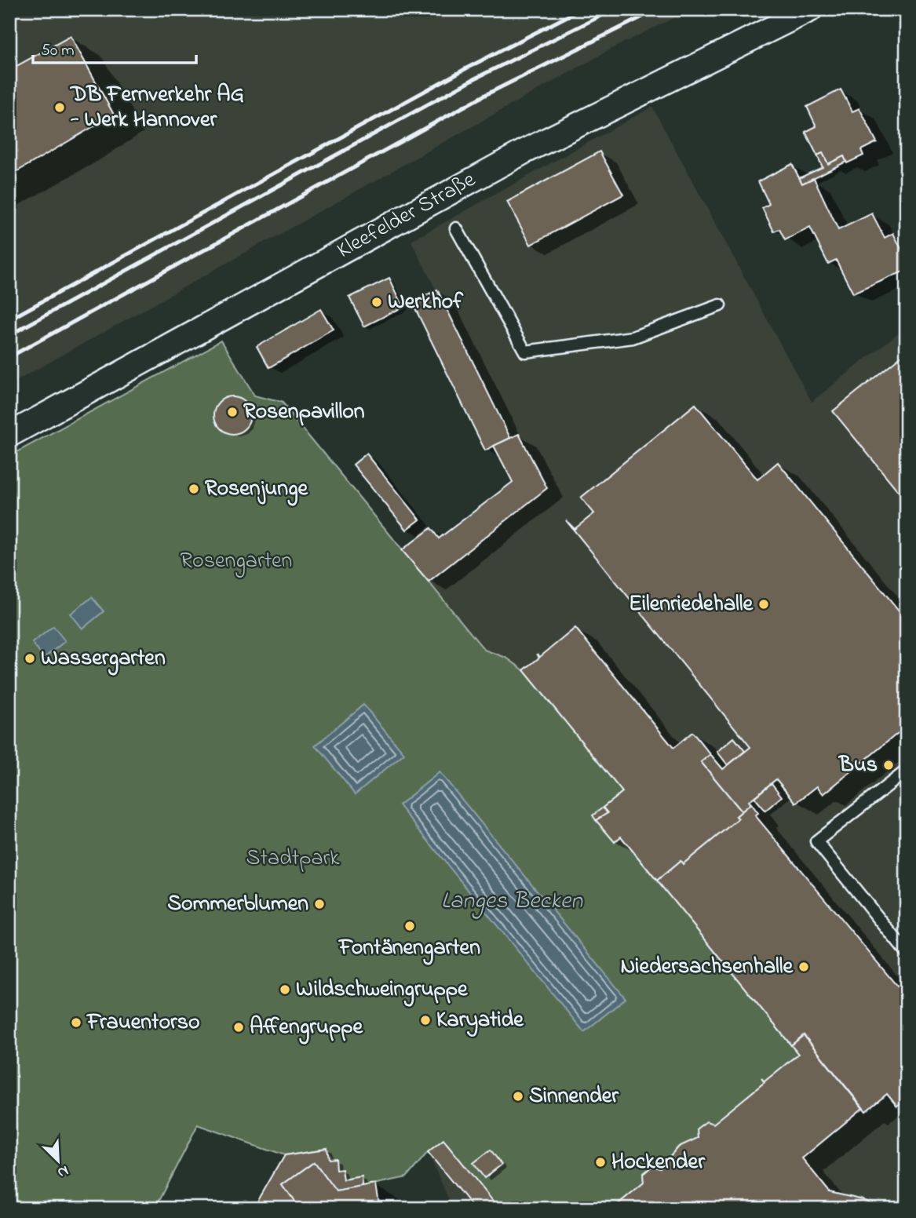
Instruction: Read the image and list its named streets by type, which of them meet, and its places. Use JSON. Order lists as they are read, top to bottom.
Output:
{
  "streets": {
    "street": ["Kleefelder Straße"]
  },
  "water": ["Langes Becken"],
  "parks": ["Rosengarten", "Stadtpark"],
  "places": [
    "DB Fernverkehr AG - Werk Hannover",
    "Werkhof",
    "Rosenpavillon",
    "Rosenjunge",
    "Eilenriedehalle",
    "Wassergarten",
    "Bus",
    "Sommerblumen",
    "Fontänengarten",
    "Niedersachsenhalle",
    "Wildschweingruppe",
    "Karyatide",
    "Frauentorso",
    "Affengruppe",
    "Sinnender",
    "Hockender"
  ],
  "scale_bar": "50 m",
  "north": "bottom right"
}
